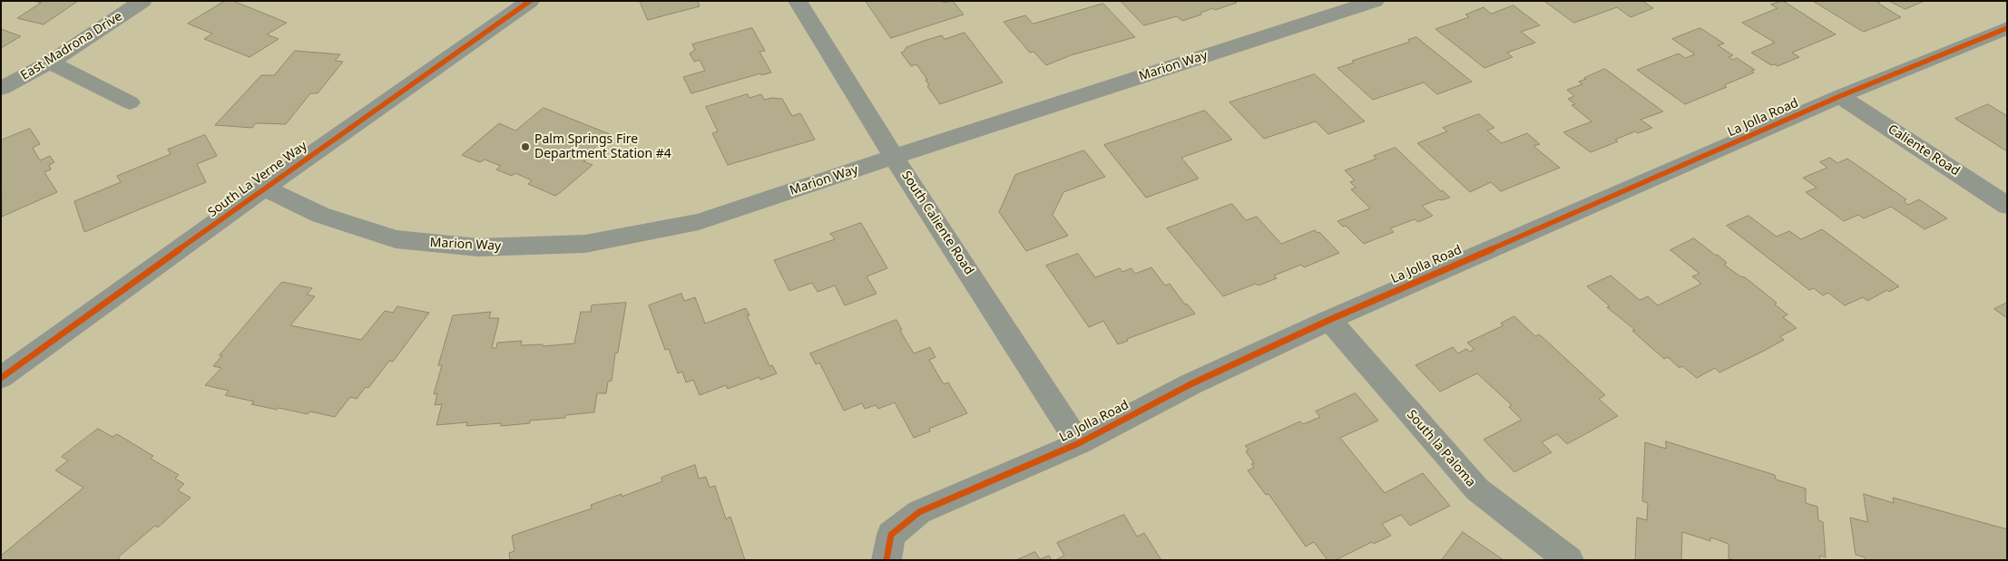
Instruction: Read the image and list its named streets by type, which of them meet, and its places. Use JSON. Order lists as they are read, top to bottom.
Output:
{
  "streets": {
    "street": [
      "East Madrona Drive",
      "Marion Way",
      "La Jolla Road",
      "Caliente Road",
      "South La Verne Way",
      "South Caliente Road",
      "South la Paloma"
    ]
  },
  "crossings": [
    ["Marion Way", "South La Verne Way"],
    ["Marion Way", "South Caliente Road"],
    ["La Jolla Road", "Caliente Road"],
    ["La Jolla Road", "South Caliente Road"],
    ["La Jolla Road", "South la Paloma"]
  ],
  "places": ["Palm Springs Fire Department Station #4"]
}
